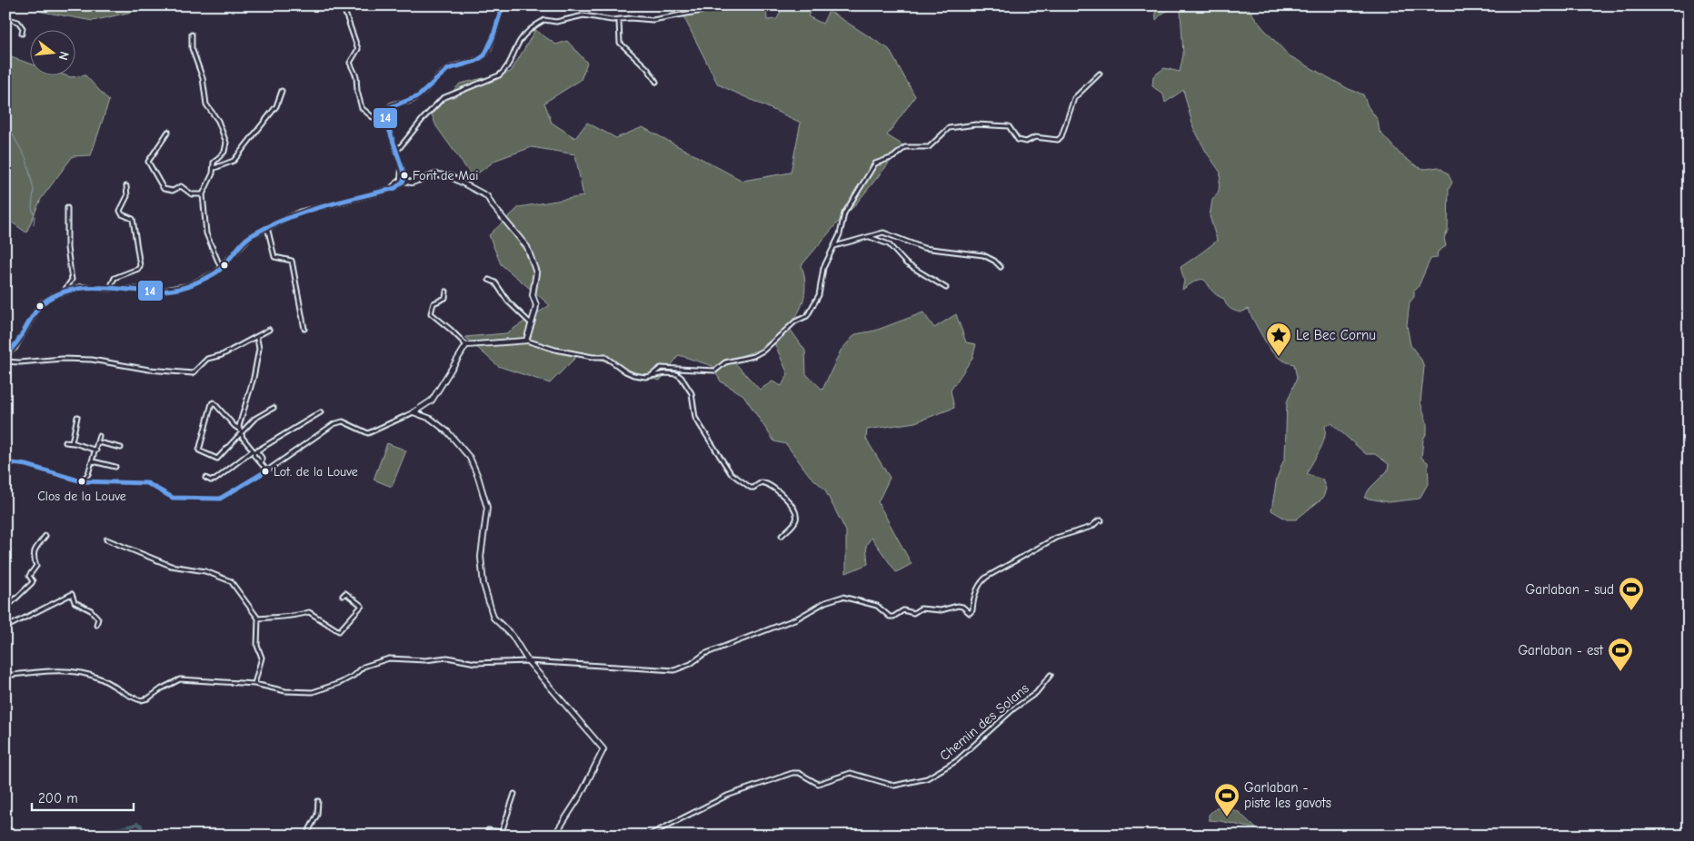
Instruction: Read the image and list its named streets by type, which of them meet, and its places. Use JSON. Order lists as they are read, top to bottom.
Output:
{
  "streets": {
    "street": ["Chemin des Solans"]
  },
  "places": {
    "other": ["Font de Mai", "Lot. de la Louve", "Clos de la Louve"],
    "place": ["Le Bec Cornu"],
    "sports": ["Garlaban - sud", "Garlaban - est", "Garlaban - piste les gavots"]
  },
  "lines": ["transit line 14"],
  "scale_bar": "200 m",
  "north": "right"
}
